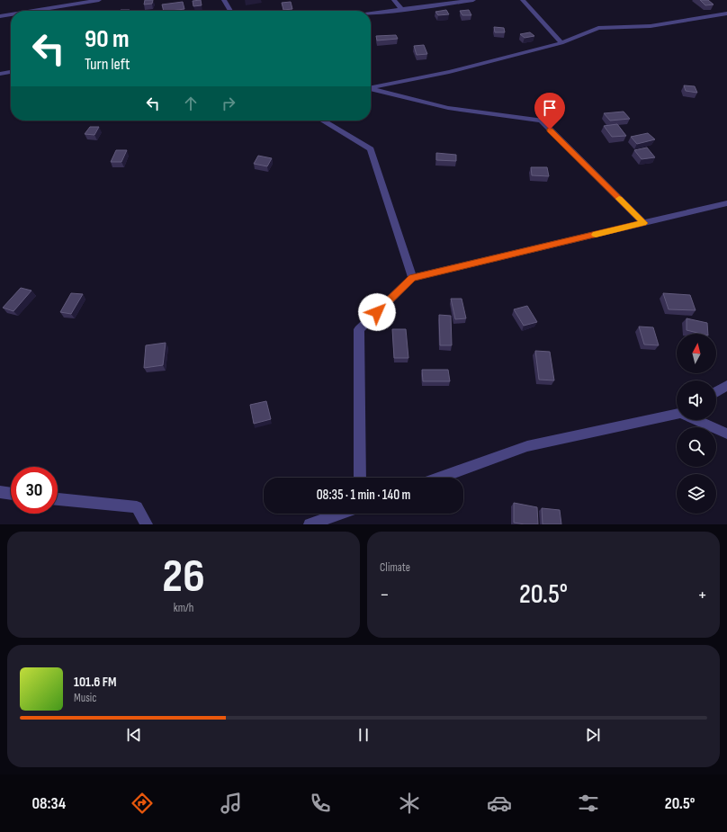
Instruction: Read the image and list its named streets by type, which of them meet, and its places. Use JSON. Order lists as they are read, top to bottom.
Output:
{
  "north": "top",
  "page": {
    "turn": ["90 m", "Turn left"],
    "limit": "30",
    "trip": "08:35 · 1 min · 140 m",
    "tile": [
      ["26", "km/h"],
      "Climate"
    ],
    "heat": ["−", "20.5°", "+"],
    "song": ["101.6 FM", "Music"],
    "tabs": ["08:34", "20.5°"]
  }
}
